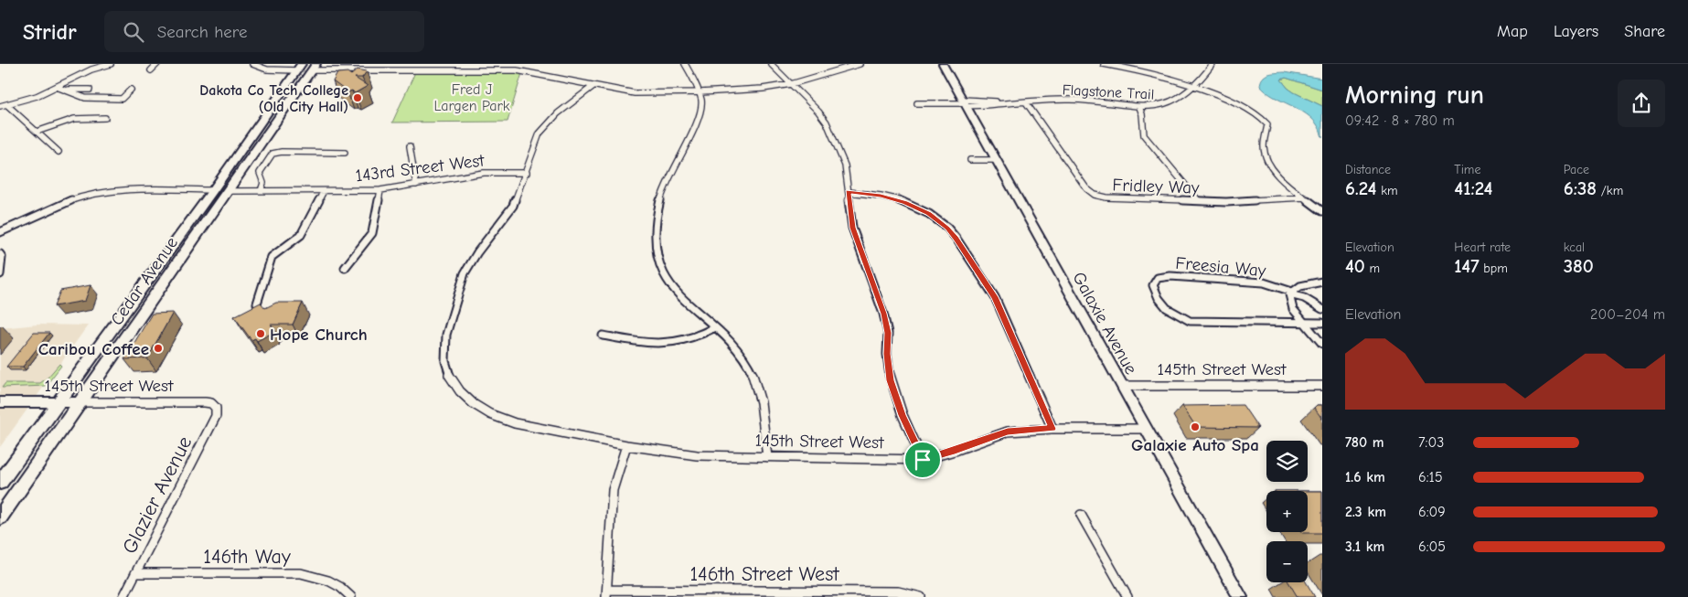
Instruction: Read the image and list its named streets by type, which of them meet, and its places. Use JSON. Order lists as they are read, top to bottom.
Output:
{
  "streets": {
    "highway": ["Cedar Avenue"],
    "street": [
      "Flagstone Trail",
      "143rd Street West",
      "Fridley Way",
      "Freesia Way",
      "Galaxie Avenue",
      "145th Street West",
      "Glazier Avenue",
      "146th Way",
      "146th Street West"
    ]
  },
  "crossings": [
    ["Flagstone Trail", "Fridley Way"],
    ["Flagstone Trail", "Galaxie Avenue"],
    ["143rd Street West", "Cedar Avenue"],
    ["143rd Street West", "145th Street West"],
    ["Cedar Avenue", "145th Street West"],
    ["Galaxie Avenue", "145th Street West"],
    ["145th Street West", "Glazier Avenue"],
    ["Glazier Avenue", "146th Way"]
  ],
  "parks": ["Fred J Largen Park"],
  "places": [
    "Dakota Co Tech College (Old City Hall)",
    "Hope Church",
    "Caribou Coffee",
    "Galaxie Auto Spa"
  ],
  "page": {
    "header": "Stridr",
    "search": "Search here",
    "nav": ["Map", "Layers", "Share"],
    "heading": ["Morning run", "09:42 · 8 × 780 m"],
    "stats": [
      ["Distance", "6.24 km"],
      ["Time", "41:24"],
      ["Pace", "6:38 /km"],
      ["Elevation", "40 m"],
      ["Heart rate", "147 bpm"],
      ["kcal", "380"]
    ],
    "chart": ["Elevation", "200–204 m"],
    "list": [
      {
        "name": "780 m",
        "note": "7:03"
      },
      {
        "name": "1.6 km",
        "note": "6:15"
      },
      {
        "name": "2.3 km",
        "note": "6:09"
      },
      {
        "name": "3.1 km",
        "note": "6:05"
      }
    ],
    "map_buttons": ["+", "−"]
  }
}
